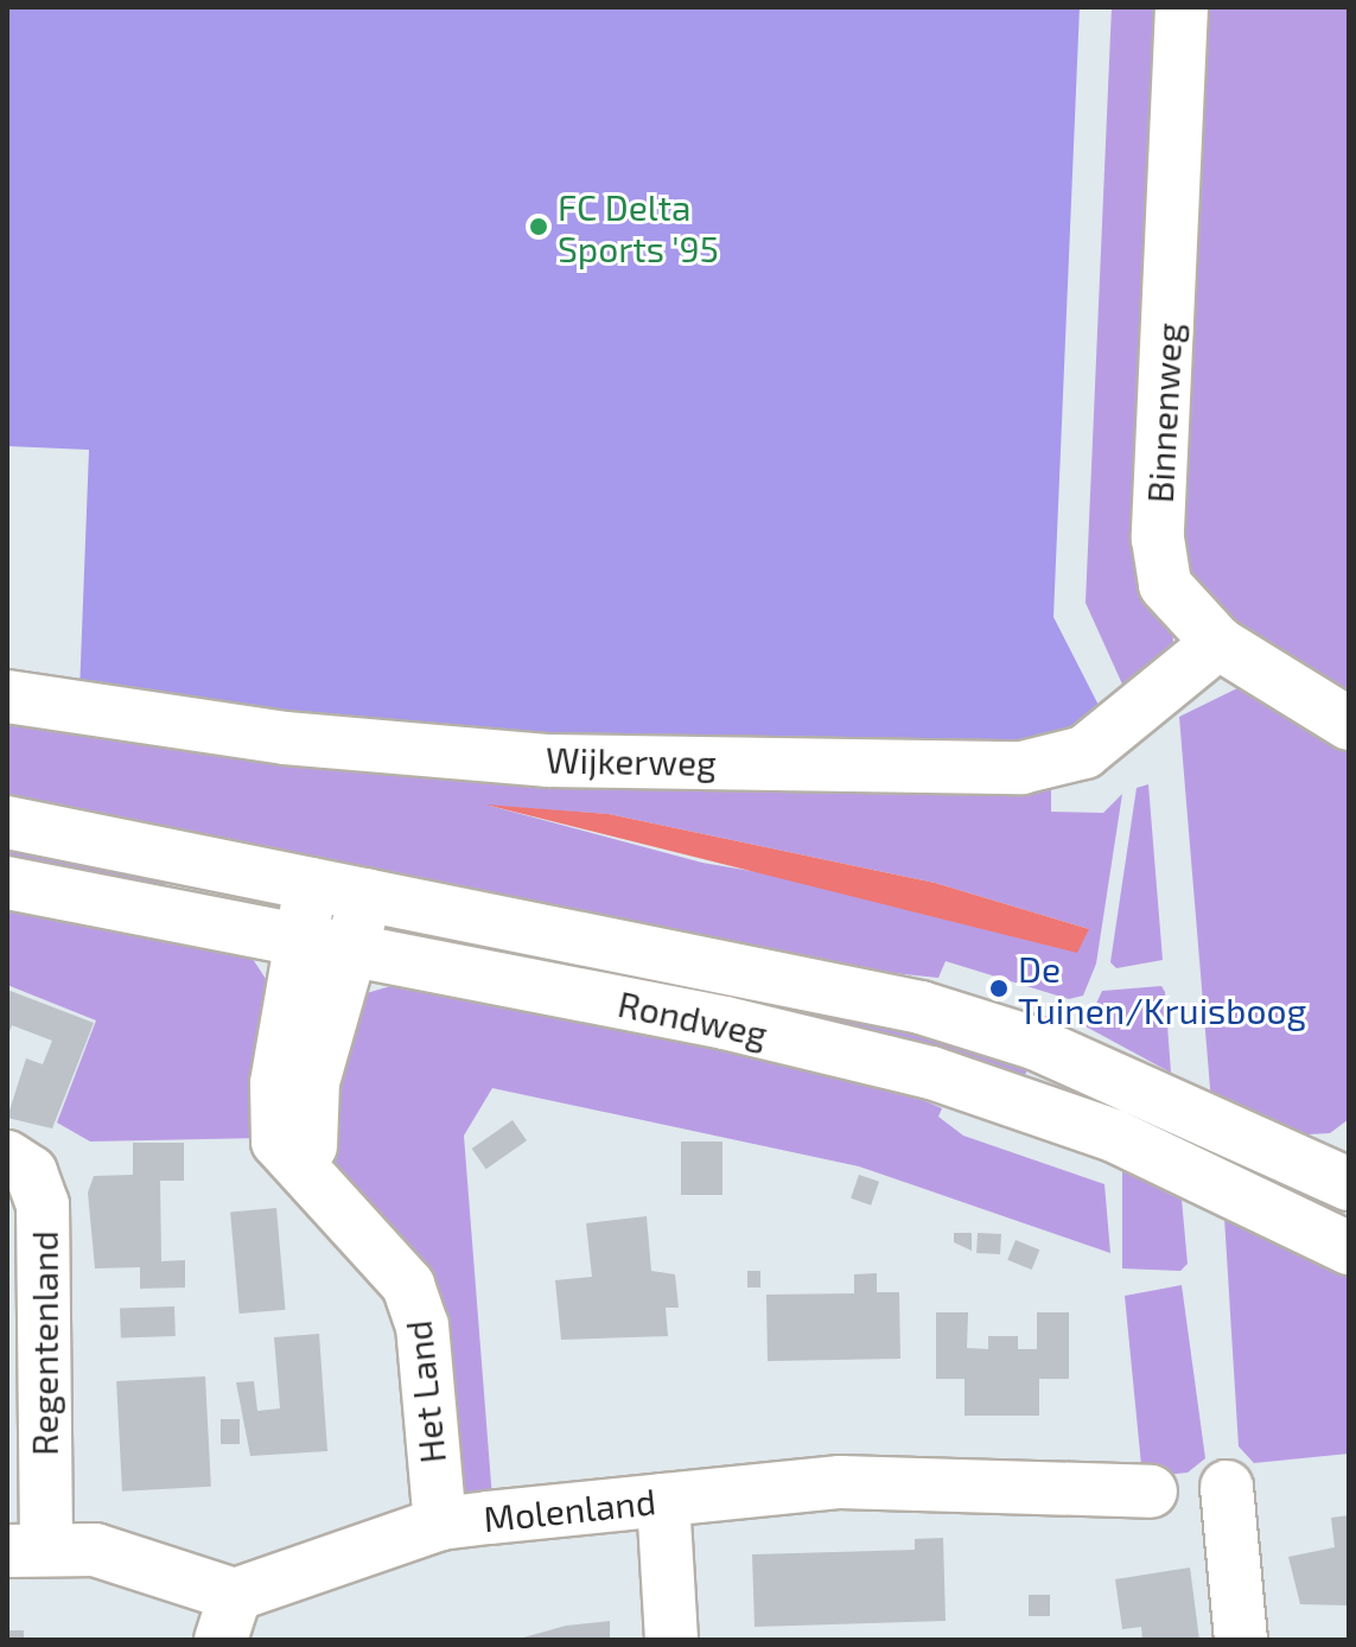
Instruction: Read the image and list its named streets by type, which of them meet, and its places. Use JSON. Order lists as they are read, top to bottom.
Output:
{
  "streets": {
    "street": [
      "Binnenweg",
      "Wijkerweg",
      "Rondweg",
      "Regentenland",
      "Het Land",
      "Molenland"
    ]
  },
  "crossings": [
    ["Binnenweg", "Wijkerweg"],
    ["Rondweg", "Het Land"],
    ["Regentenland", "Molenland"],
    ["Het Land", "Molenland"]
  ],
  "places": ["FC Delta Sports '95", "De Tuinen/Kruisboog"]
}
